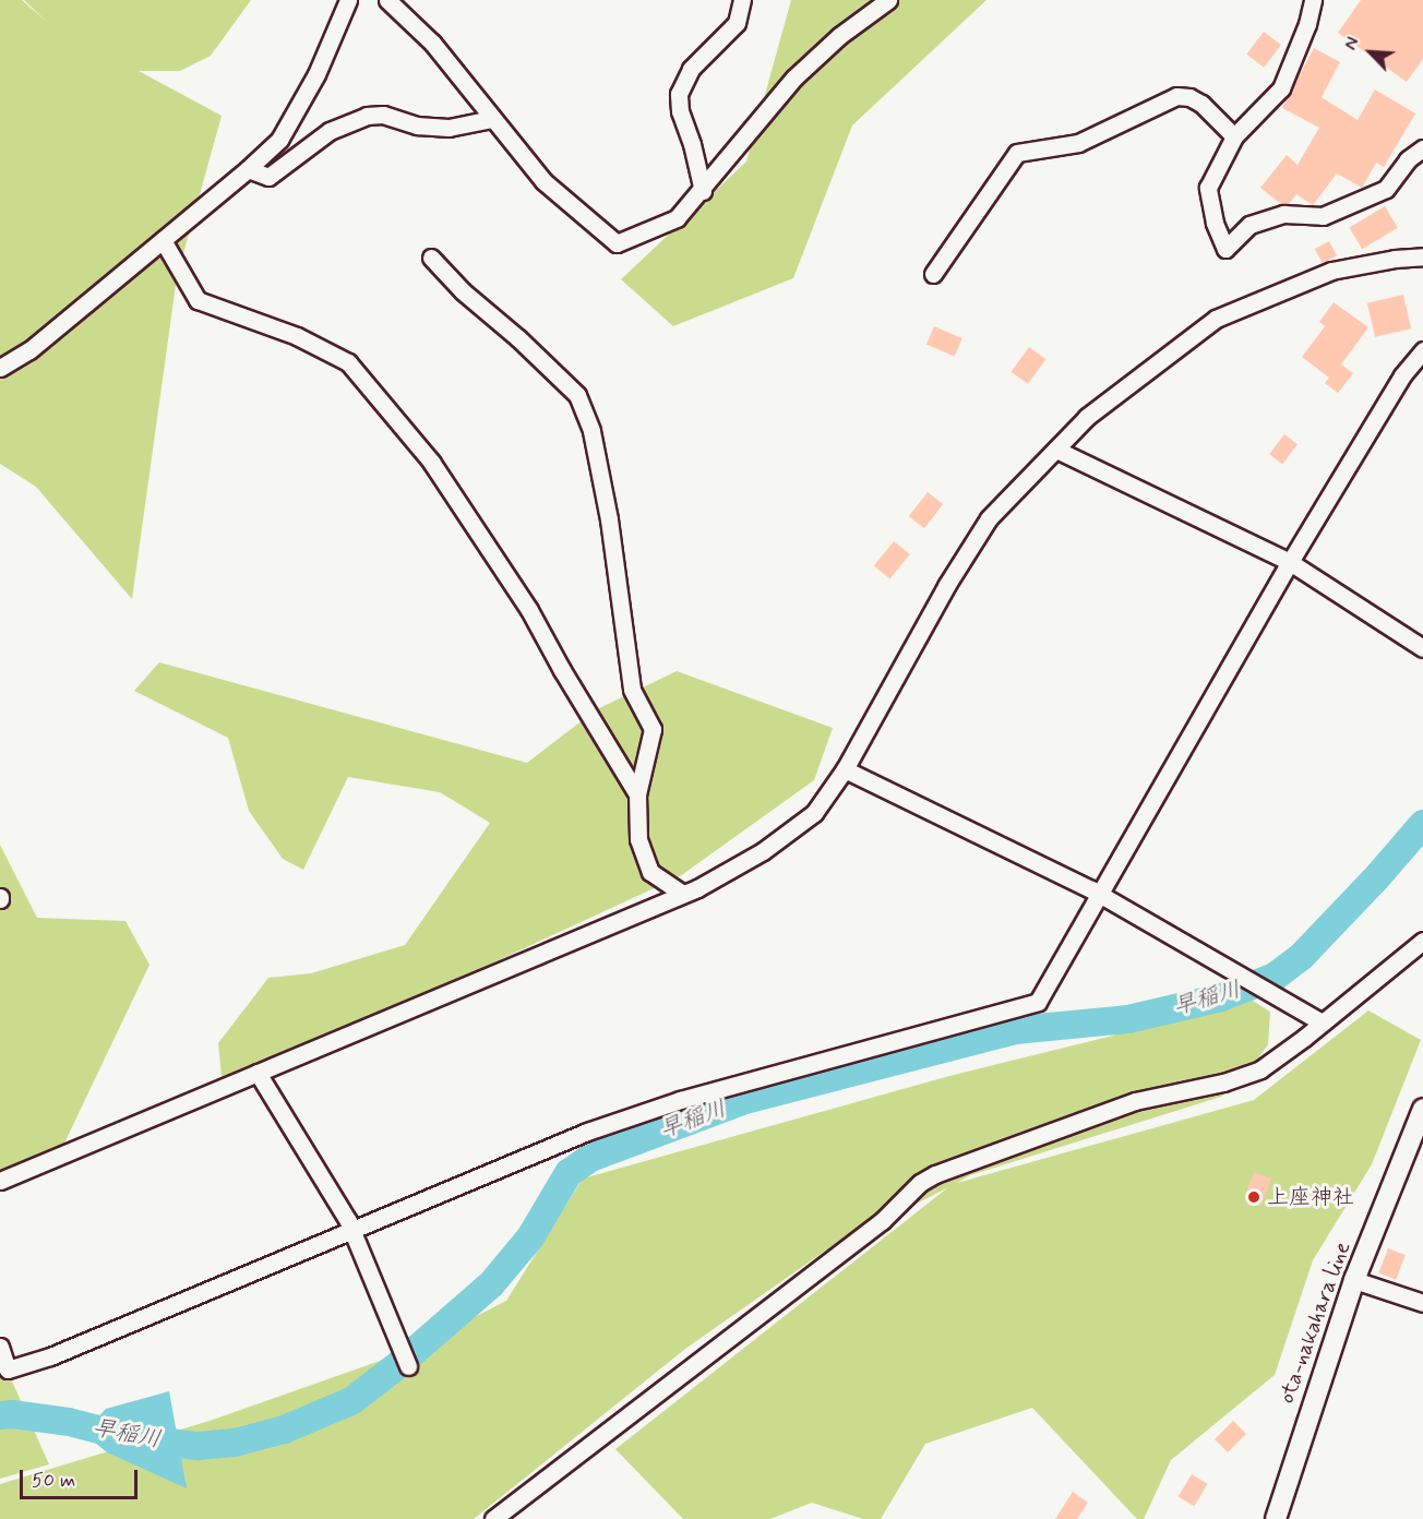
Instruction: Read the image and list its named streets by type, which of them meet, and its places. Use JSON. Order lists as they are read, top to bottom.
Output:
{
  "streets": {
    "main road": ["ota-nakahara line"]
  },
  "water": ["早稲川"],
  "places": ["上座神社"],
  "scale_bar": "50 m",
  "north": "top left"
}
